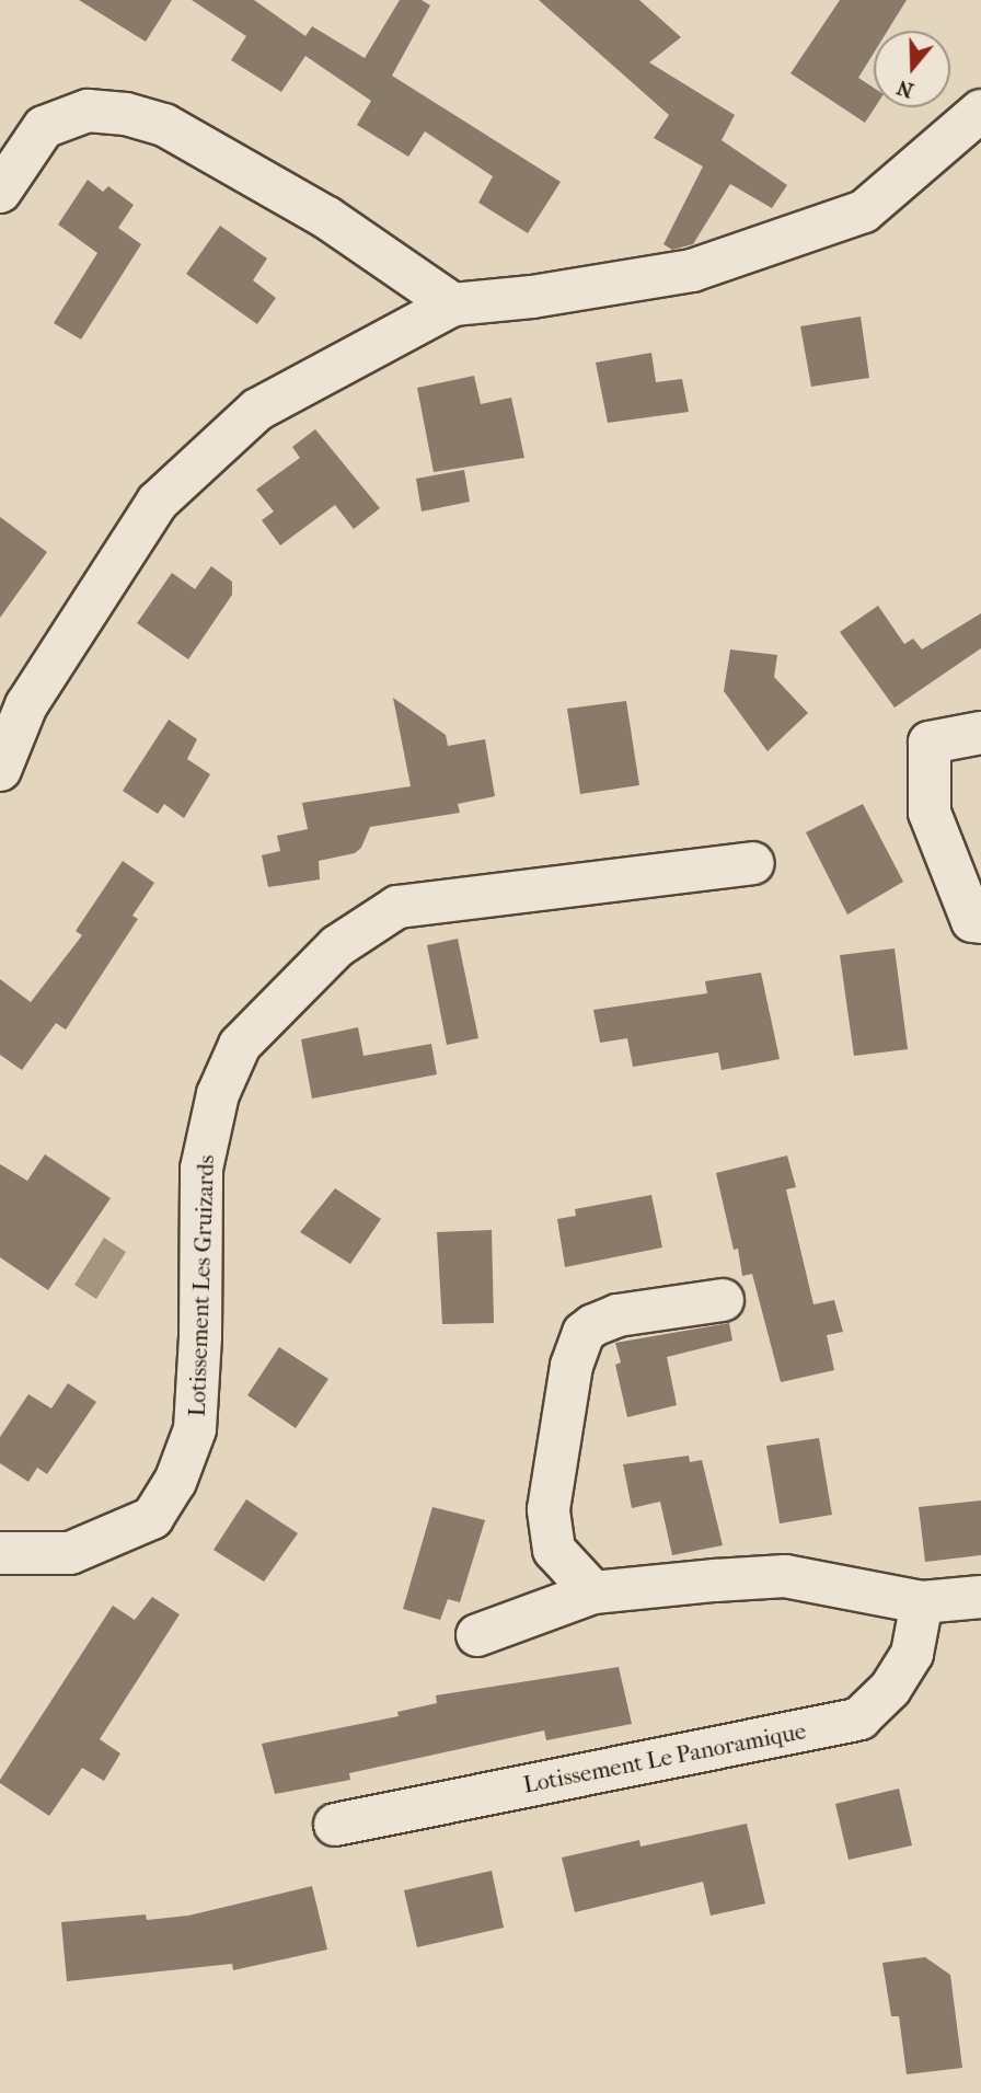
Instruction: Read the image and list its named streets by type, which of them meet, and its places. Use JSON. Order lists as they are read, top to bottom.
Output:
{
  "streets": {
    "street": ["Lotissement Les Gruizards", "Lotissement Le Panoramique"]
  },
  "north": "bottom"
}
